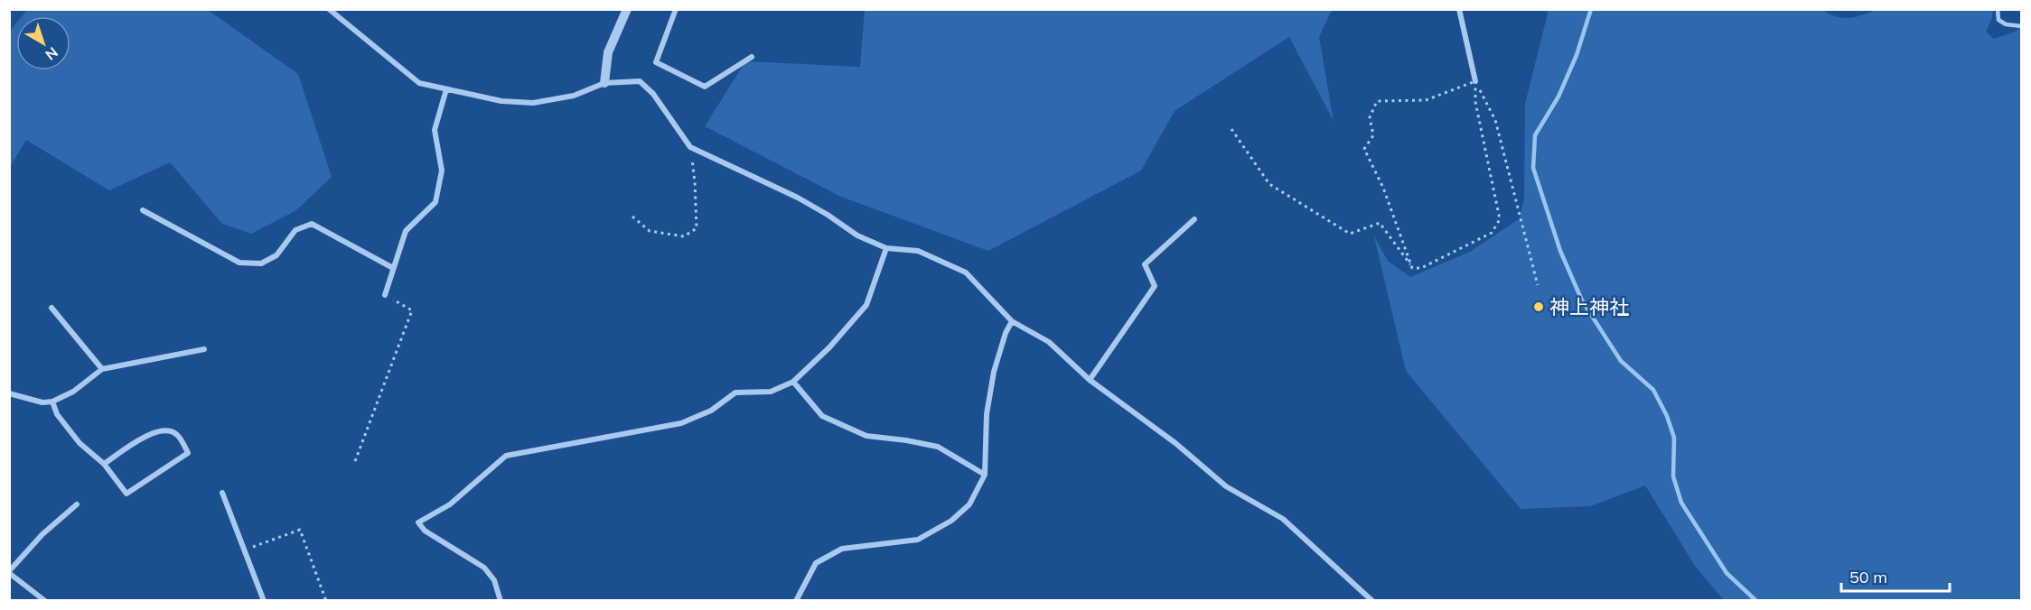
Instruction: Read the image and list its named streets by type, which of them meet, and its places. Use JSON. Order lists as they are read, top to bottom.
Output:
{
  "places": ["神上神社"],
  "scale_bar": "50 m",
  "north": "bottom right"
}
